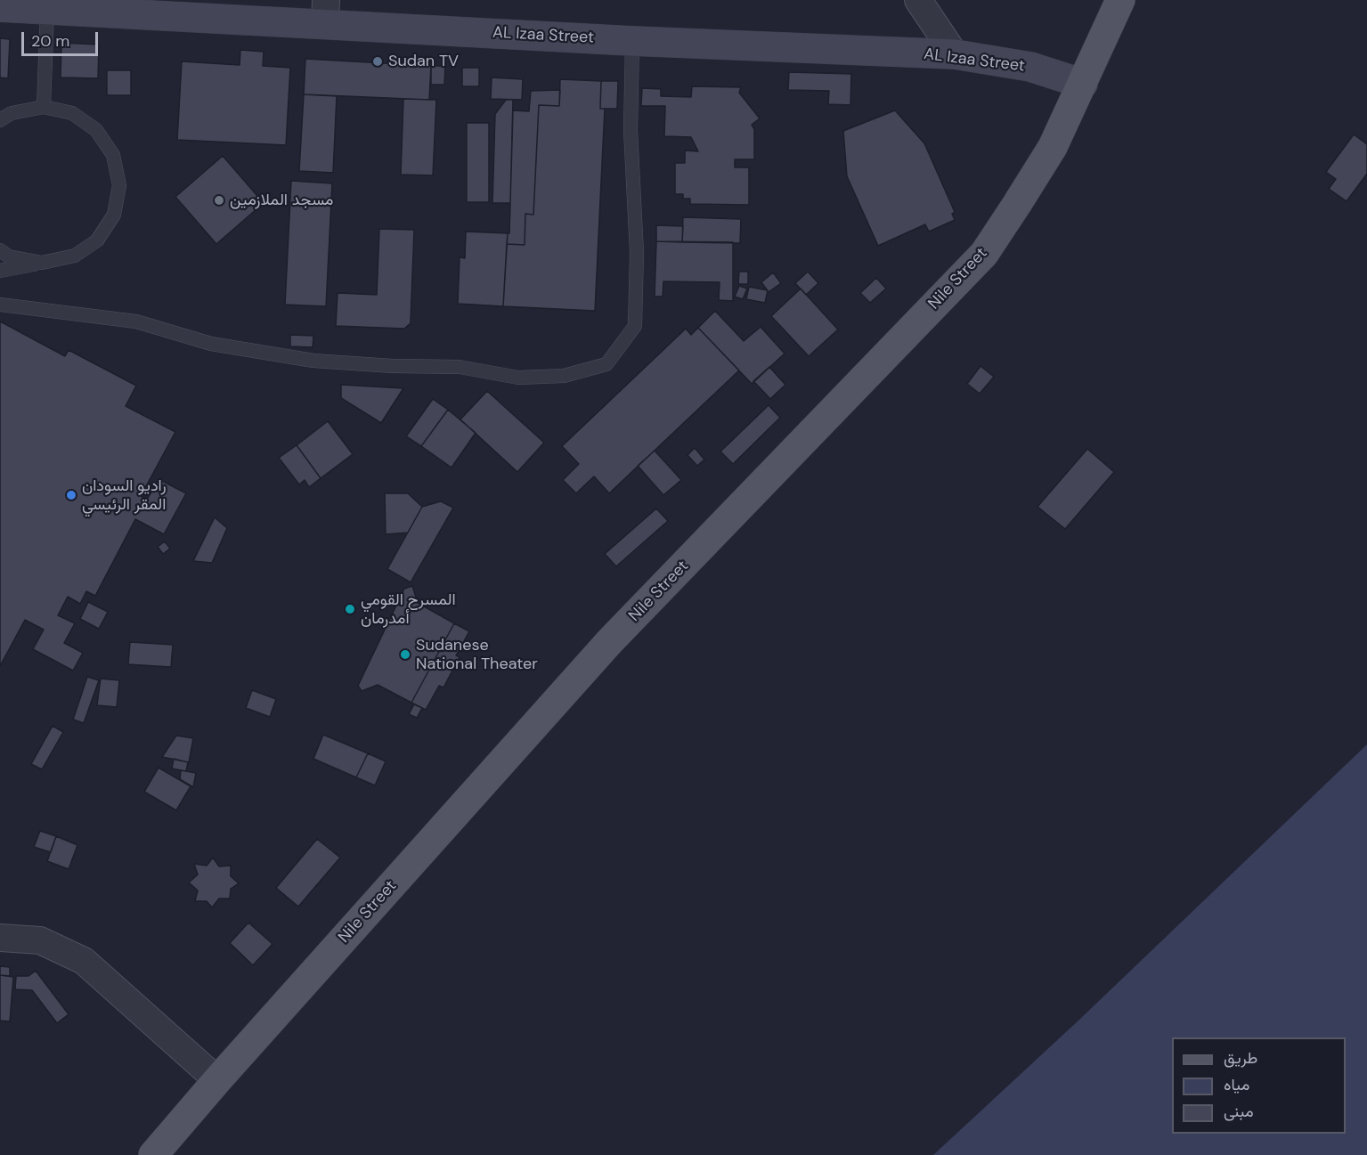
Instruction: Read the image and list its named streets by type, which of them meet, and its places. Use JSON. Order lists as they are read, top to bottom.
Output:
{
  "streets": {
    "main road": ["Nile Street"],
    "street": ["AL Izaa Street"]
  },
  "crossings": [
    ["AL Izaa Street", "Nile Street"]
  ],
  "places": [
    "Sudan TV",
    "مسجد الملازمين",
    "راديو السودان المقر الرئيسي",
    "المسرح القومي أمدرمان",
    "Sudanese National Theater"
  ],
  "legend": ["طريق", "مياه", "مبنى"],
  "scale_bar": "20 m"
}
